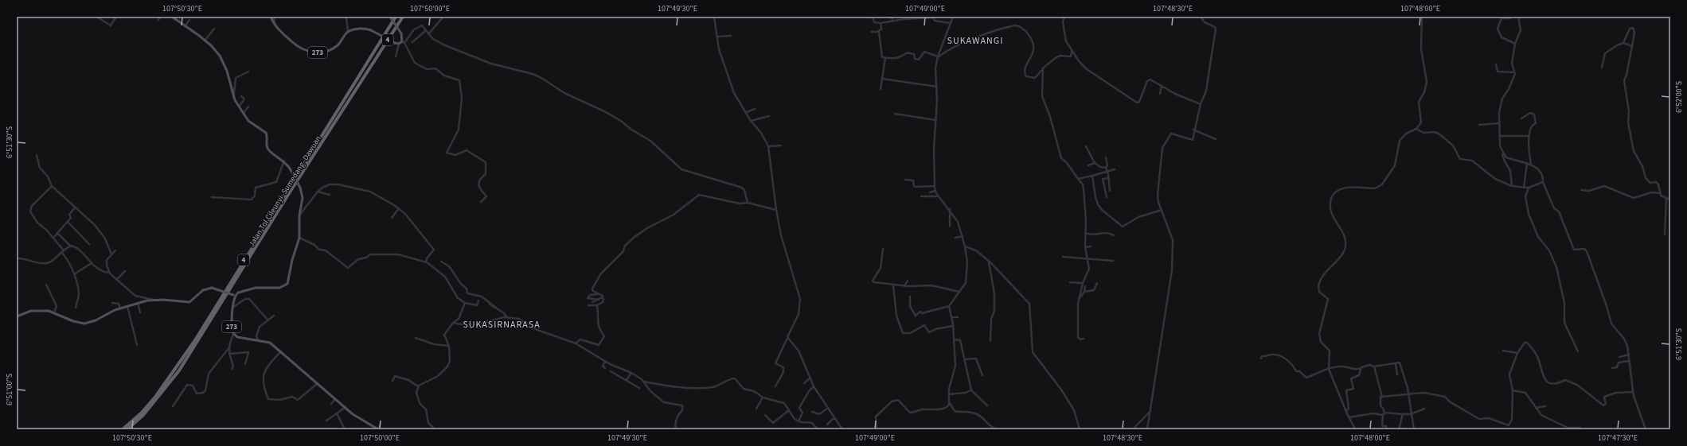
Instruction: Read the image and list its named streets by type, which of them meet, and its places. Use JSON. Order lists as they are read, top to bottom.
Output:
{
  "streets": {
    "highway": ["4", "Jalan Tol Cileunyi–Sumedang–Dawuan"],
    "main road": ["273"]
  },
  "districts": ["SUKAWANGI", "SUKASIRNARASA"],
  "coordinates": [
    "107°50'30\"E",
    "107°50'00\"E",
    "107°49'30\"E",
    "107°49'00\"E",
    "107°48'30\"E",
    "107°48'00\"E",
    "6°52'00\"S",
    "6°51'30\"S",
    "6°51'00\"S",
    "107°47'30\"E"
  ]
}
